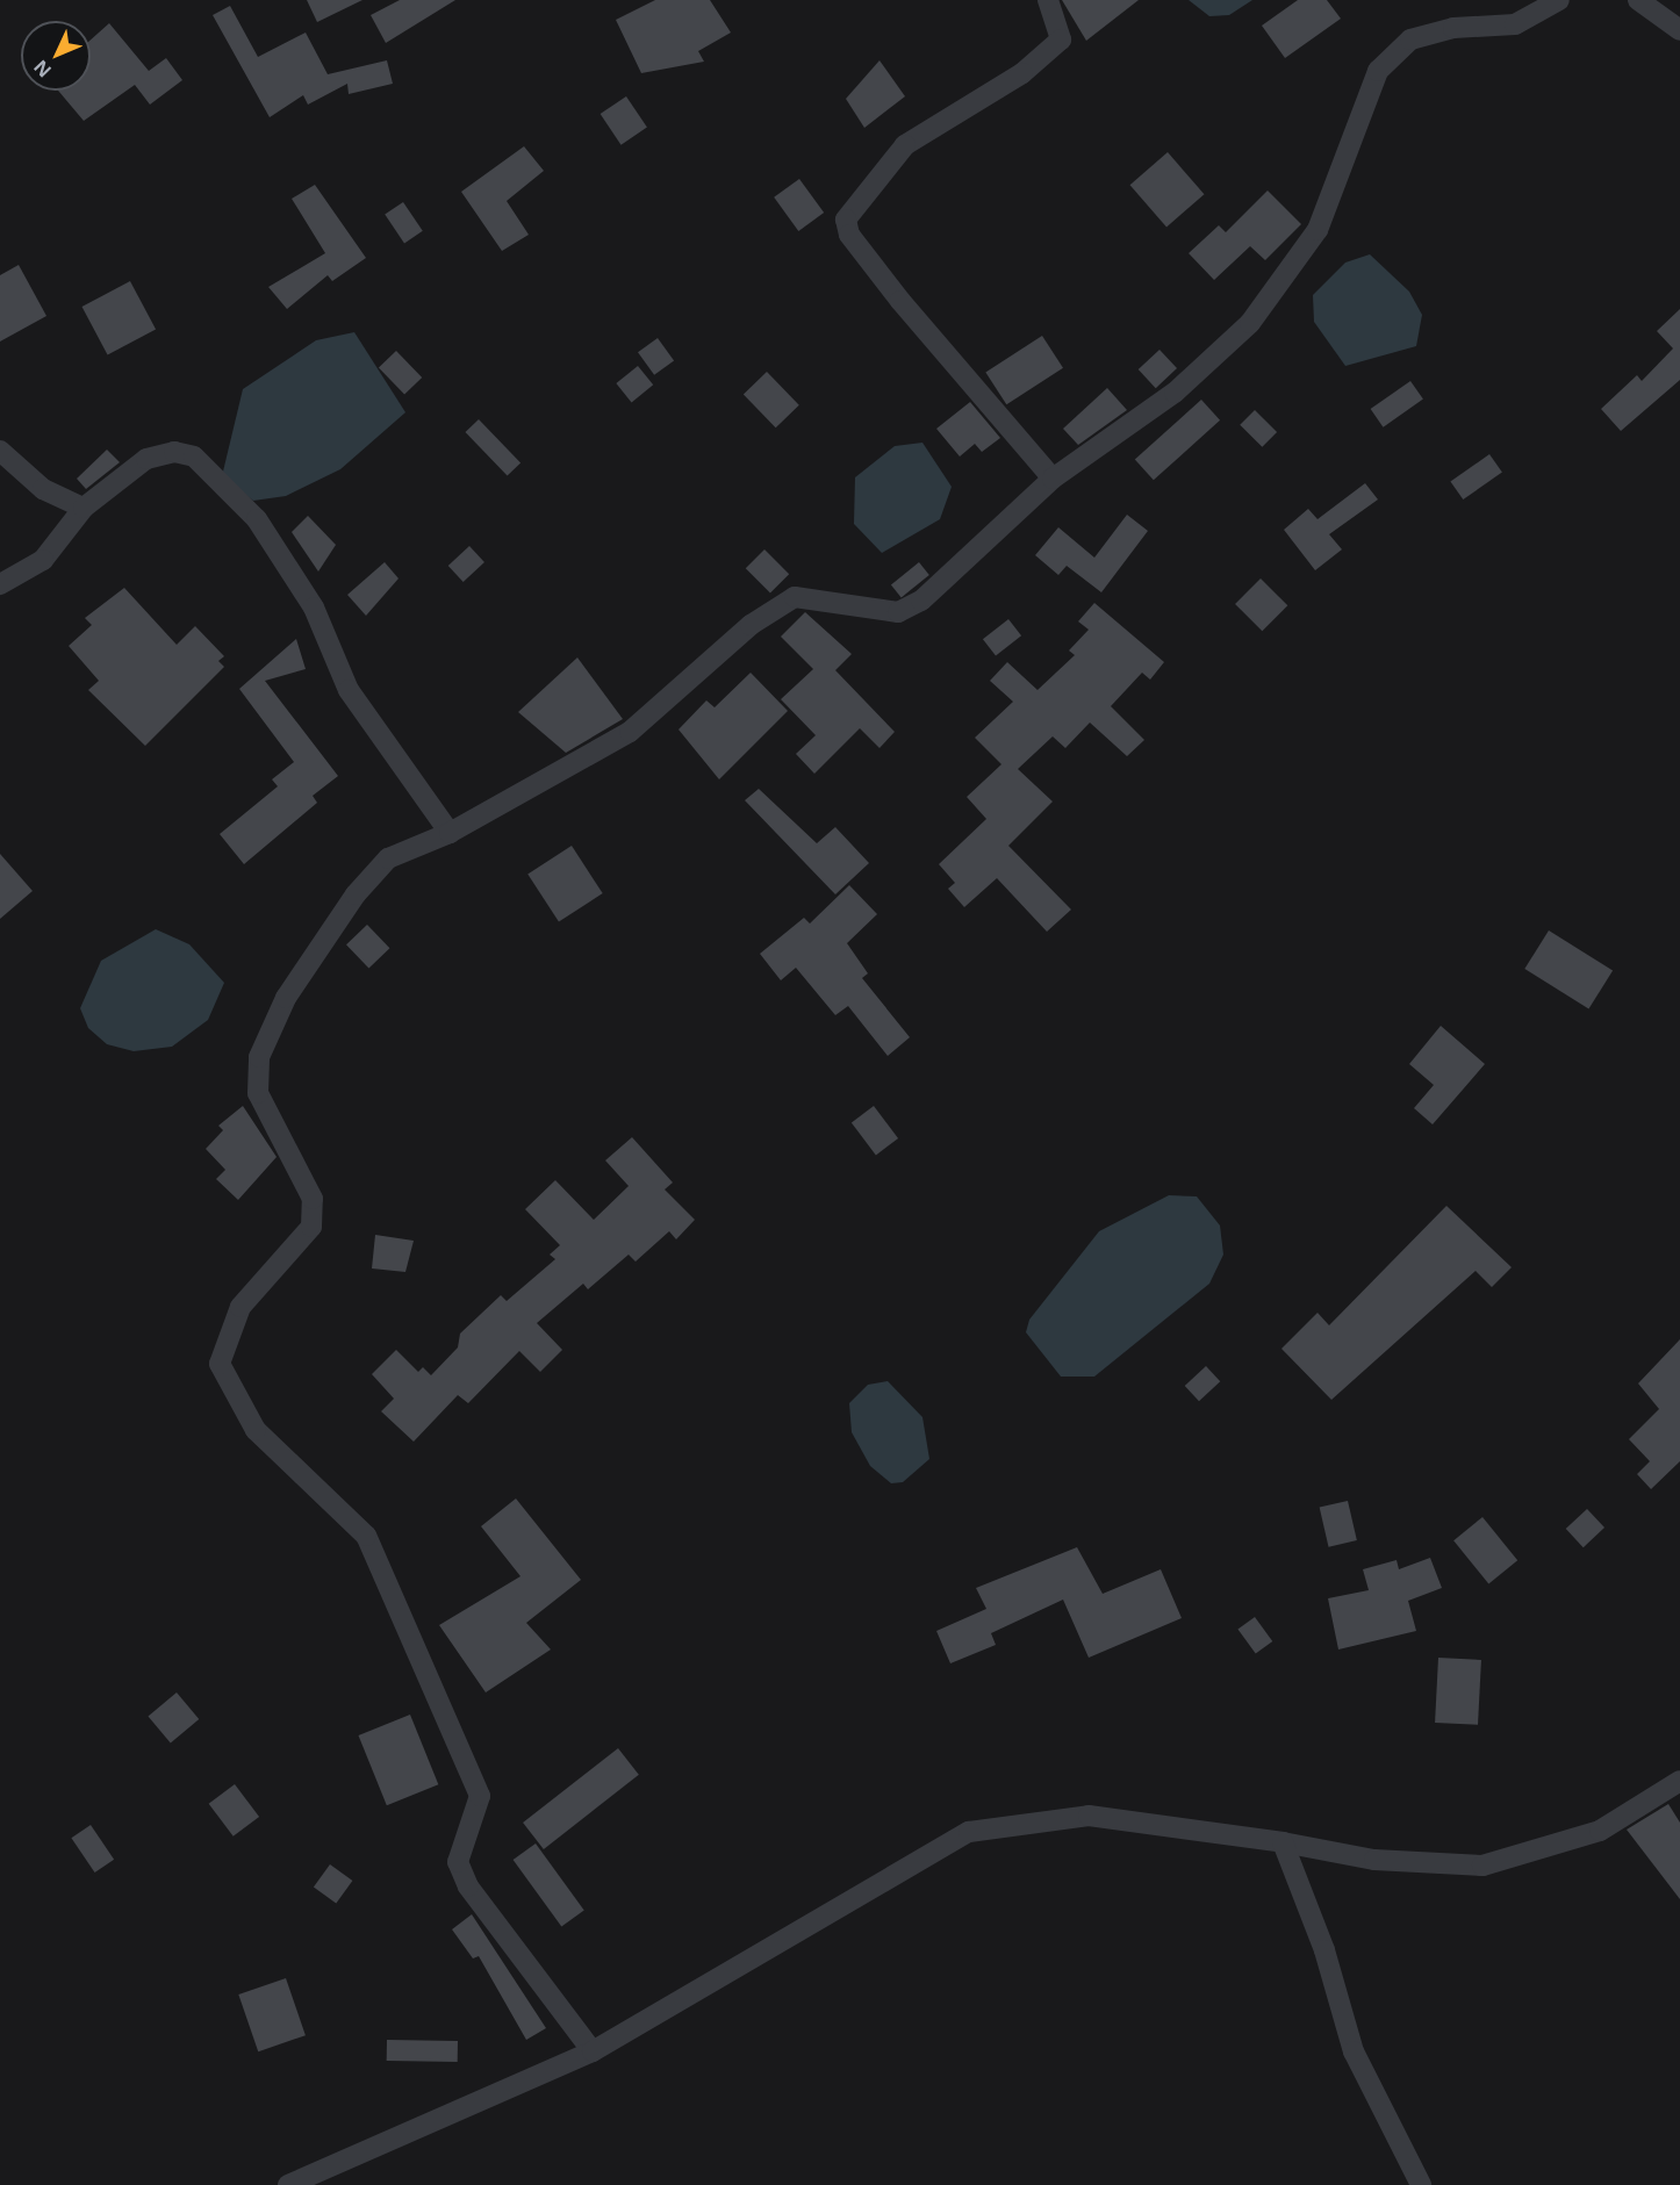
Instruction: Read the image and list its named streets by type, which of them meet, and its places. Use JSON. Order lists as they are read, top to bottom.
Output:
{
  "north": "bottom left"
}
